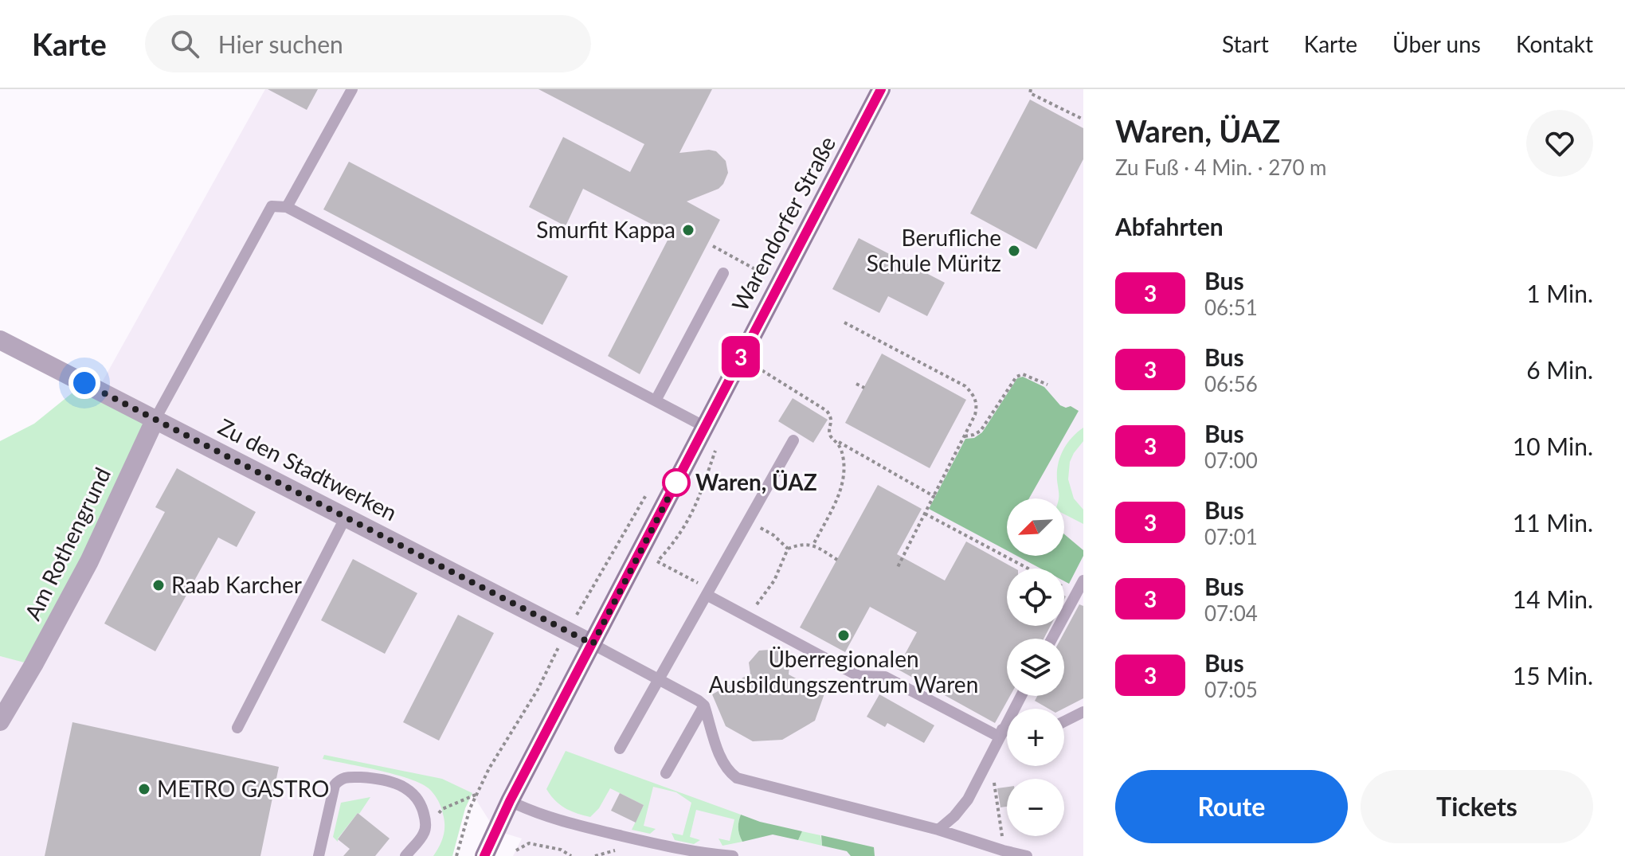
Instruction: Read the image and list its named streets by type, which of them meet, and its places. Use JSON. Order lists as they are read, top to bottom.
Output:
{
  "streets": {
    "main road": ["Warendorfer Straße"],
    "street": ["Zu den Stadtwerken", "Am Rothengrund"]
  },
  "crossings": [
    ["Warendorfer Straße", "Zu den Stadtwerken"],
    ["Zu den Stadtwerken", "Am Rothengrund"]
  ],
  "places": [
    "Smurfit Kappa",
    "Berufliche Schule Müritz",
    "Waren, ÜAZ",
    "Raab Karcher",
    "Überregionalen Ausbildungszentrum Waren",
    "METRO GASTRO"
  ],
  "lines": ["bus line 3"],
  "north": "bottom left",
  "page": {
    "header": "Karte",
    "search": "Hier suchen",
    "nav": [
      "Start",
      "Karte",
      "Über uns",
      "Kontakt"
    ],
    "on_map": "3",
    "heading": [
      ["Waren, ÜAZ", "Zu Fuß · 4 Min. · 270 m"],
      "Abfahrten"
    ],
    "list": [
      {
        "mark": "3",
        "name": "Bus",
        "note": "06:51",
        "value": "1 Min."
      },
      {
        "mark": "3",
        "name": "Bus",
        "note": "06:56",
        "value": "6 Min."
      },
      {
        "mark": "3",
        "name": "Bus",
        "note": "07:00",
        "value": "10 Min."
      },
      {
        "mark": "3",
        "name": "Bus",
        "note": "07:01",
        "value": "11 Min."
      },
      {
        "mark": "3",
        "name": "Bus",
        "note": "07:04",
        "value": "14 Min."
      },
      {
        "mark": "3",
        "name": "Bus",
        "note": "07:05",
        "value": "15 Min."
      }
    ],
    "map_buttons": ["+", "−"],
    "buttons": ["Route", "Tickets"]
  }
}
